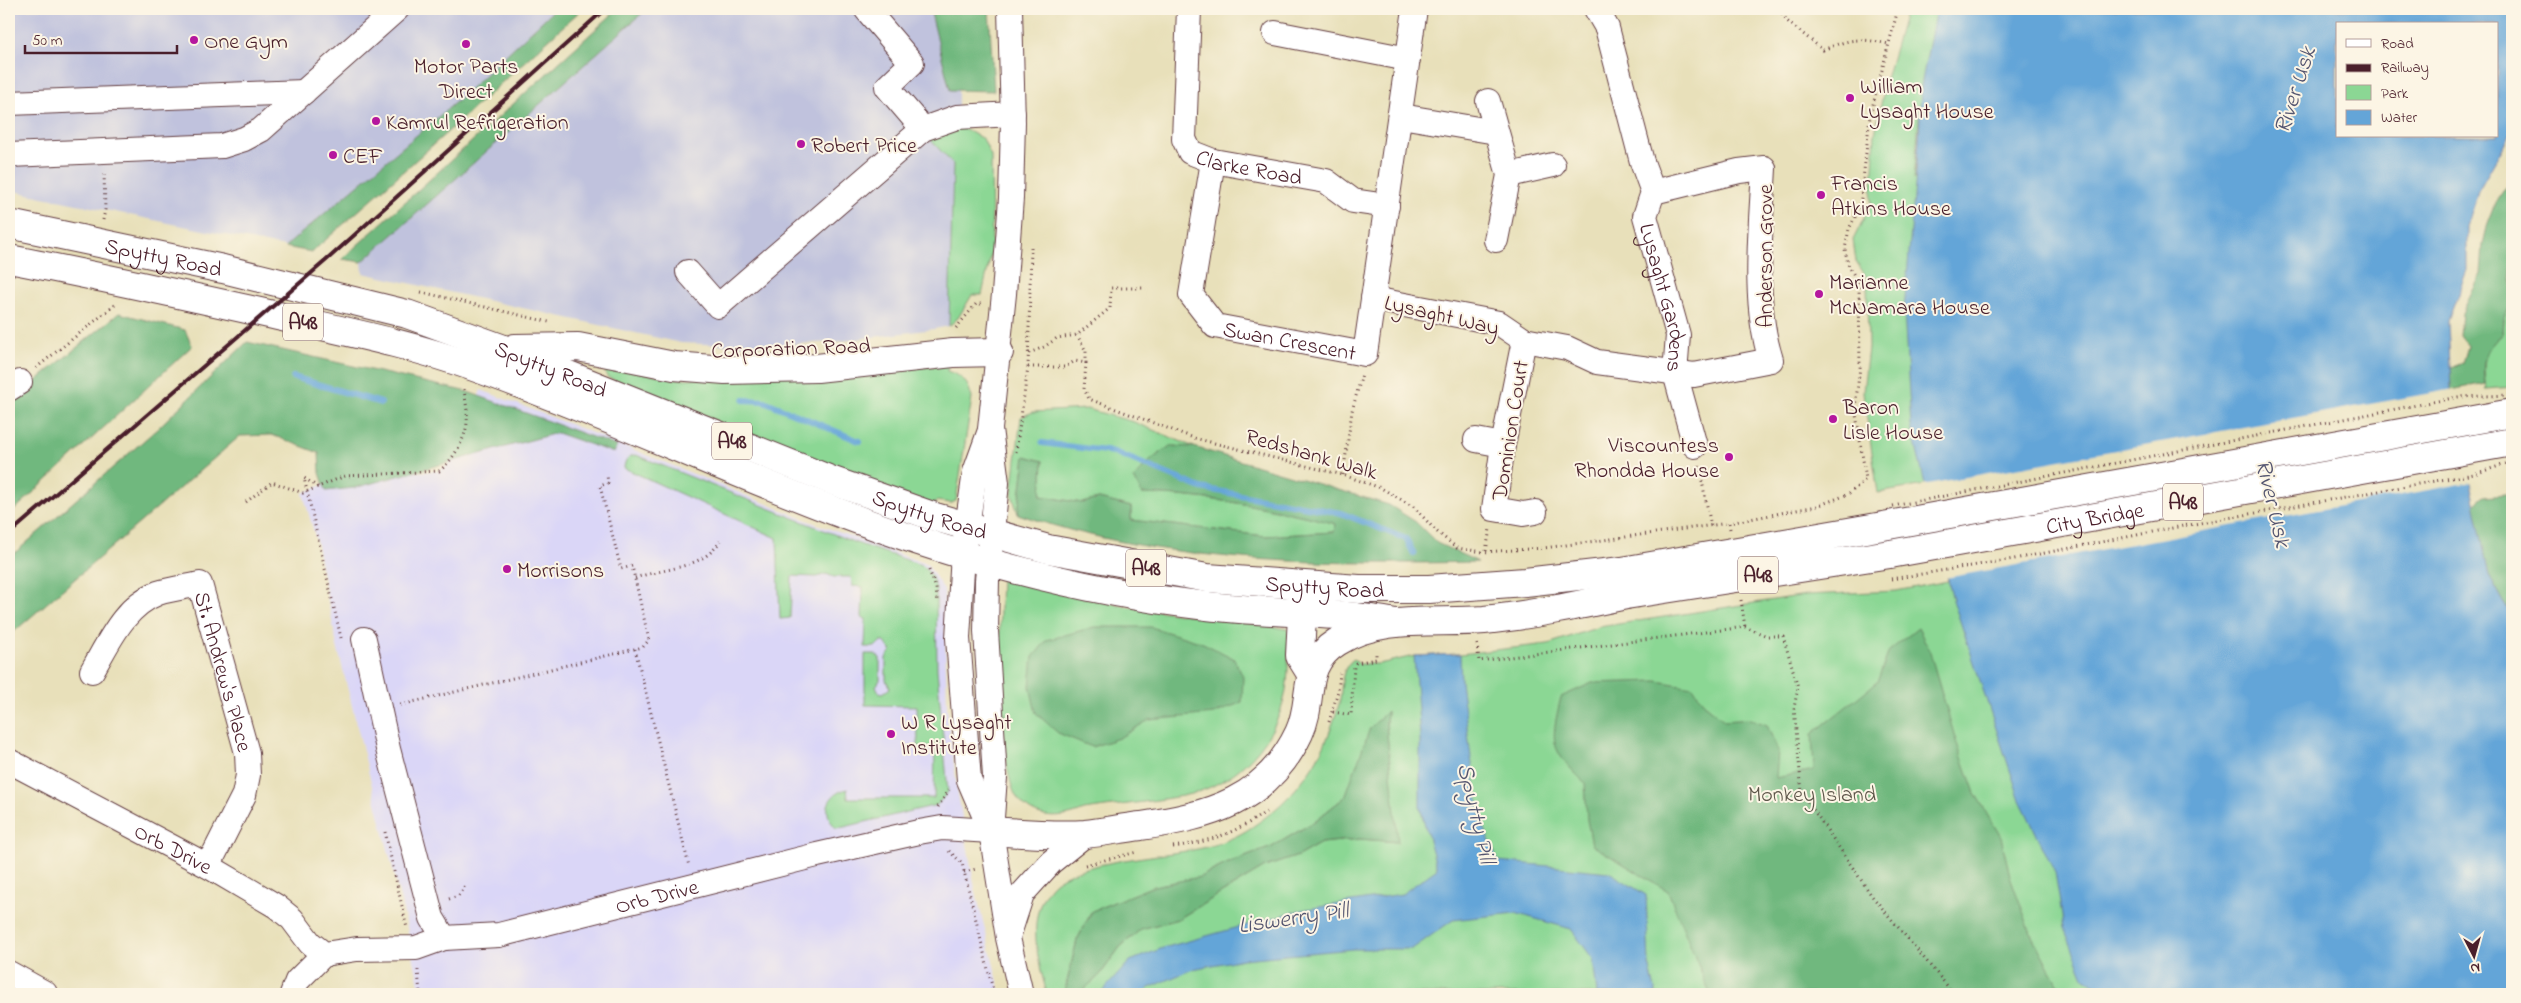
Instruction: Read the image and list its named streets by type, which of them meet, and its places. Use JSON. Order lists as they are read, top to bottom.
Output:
{
  "streets": {
    "main road": ["Spytty Road", "A48", "City Bridge"],
    "street": [
      "Clarke Road",
      "Anderson Grove",
      "Lysaght Gardens",
      "Lysaght Way",
      "Swan Crescent",
      "Dominion Court",
      "St. Andrew's Place",
      "Orb Drive"
    ],
    "path": ["Redshank Walk"]
  },
  "crossings": [
    ["Clarke Road", "Lysaght Way"],
    ["Clarke Road", "Swan Crescent"],
    ["Spytty Road", "A48"],
    ["Spytty Road", "City Bridge"],
    ["Anderson Grove", "Lysaght Gardens"],
    ["Anderson Grove", "Lysaght Way"],
    ["Lysaght Gardens", "Lysaght Way"],
    ["Lysaght Way", "Swan Crescent"],
    ["Lysaght Way", "Dominion Court"],
    ["A48", "City Bridge"],
    ["St. Andrew's Place", "Orb Drive"]
  ],
  "water": ["River Usk", "Spytty Pill", "Liswerry Pill"],
  "parks": ["Monkey Island"],
  "places": [
    "One Gym",
    "Motor Parts Direct",
    "William Lysaght House",
    "Kamrul Refrigeration",
    "Robert Price",
    "CEF",
    "Francis Atkins House",
    "Marianne McNamara House",
    "Baron Lisle House",
    "Viscountess Rhondda House",
    "Morrisons",
    "W R Lysaght Institute"
  ],
  "legend": [
    "Road",
    "Railway",
    "Park",
    "Water"
  ],
  "scale_bar": "50 m",
  "north": "bottom"
}
